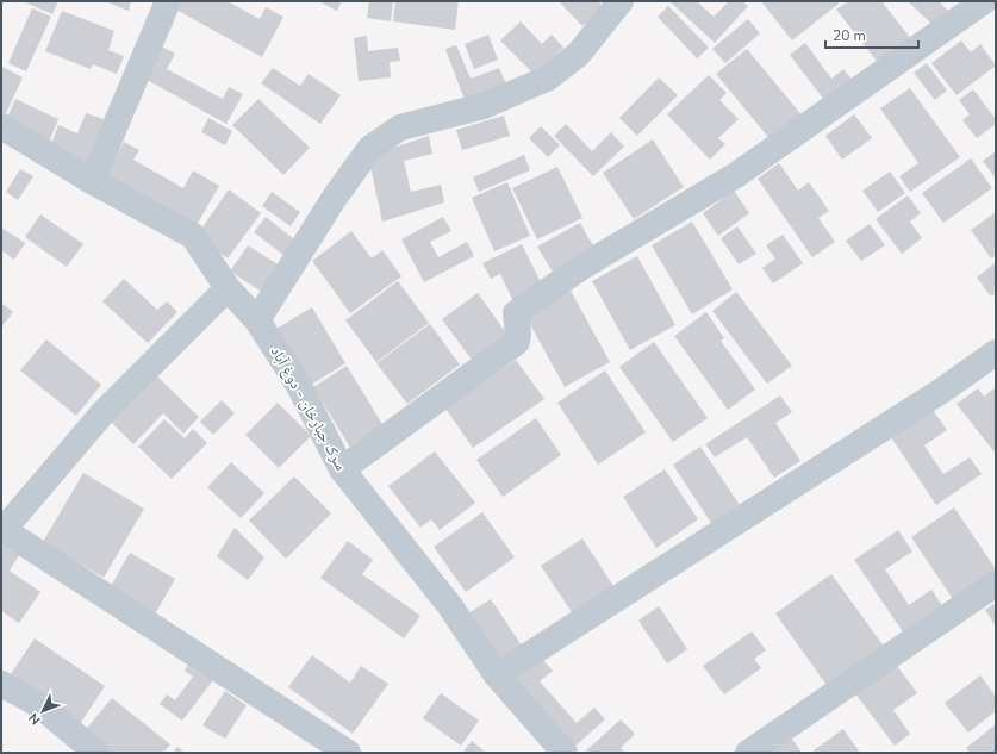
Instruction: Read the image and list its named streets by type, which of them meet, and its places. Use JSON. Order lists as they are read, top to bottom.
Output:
{
  "streets": {
    "street": ["سرک جبارخان - دوغ آباد"]
  },
  "scale_bar": "20 m",
  "north": "bottom left"
}
